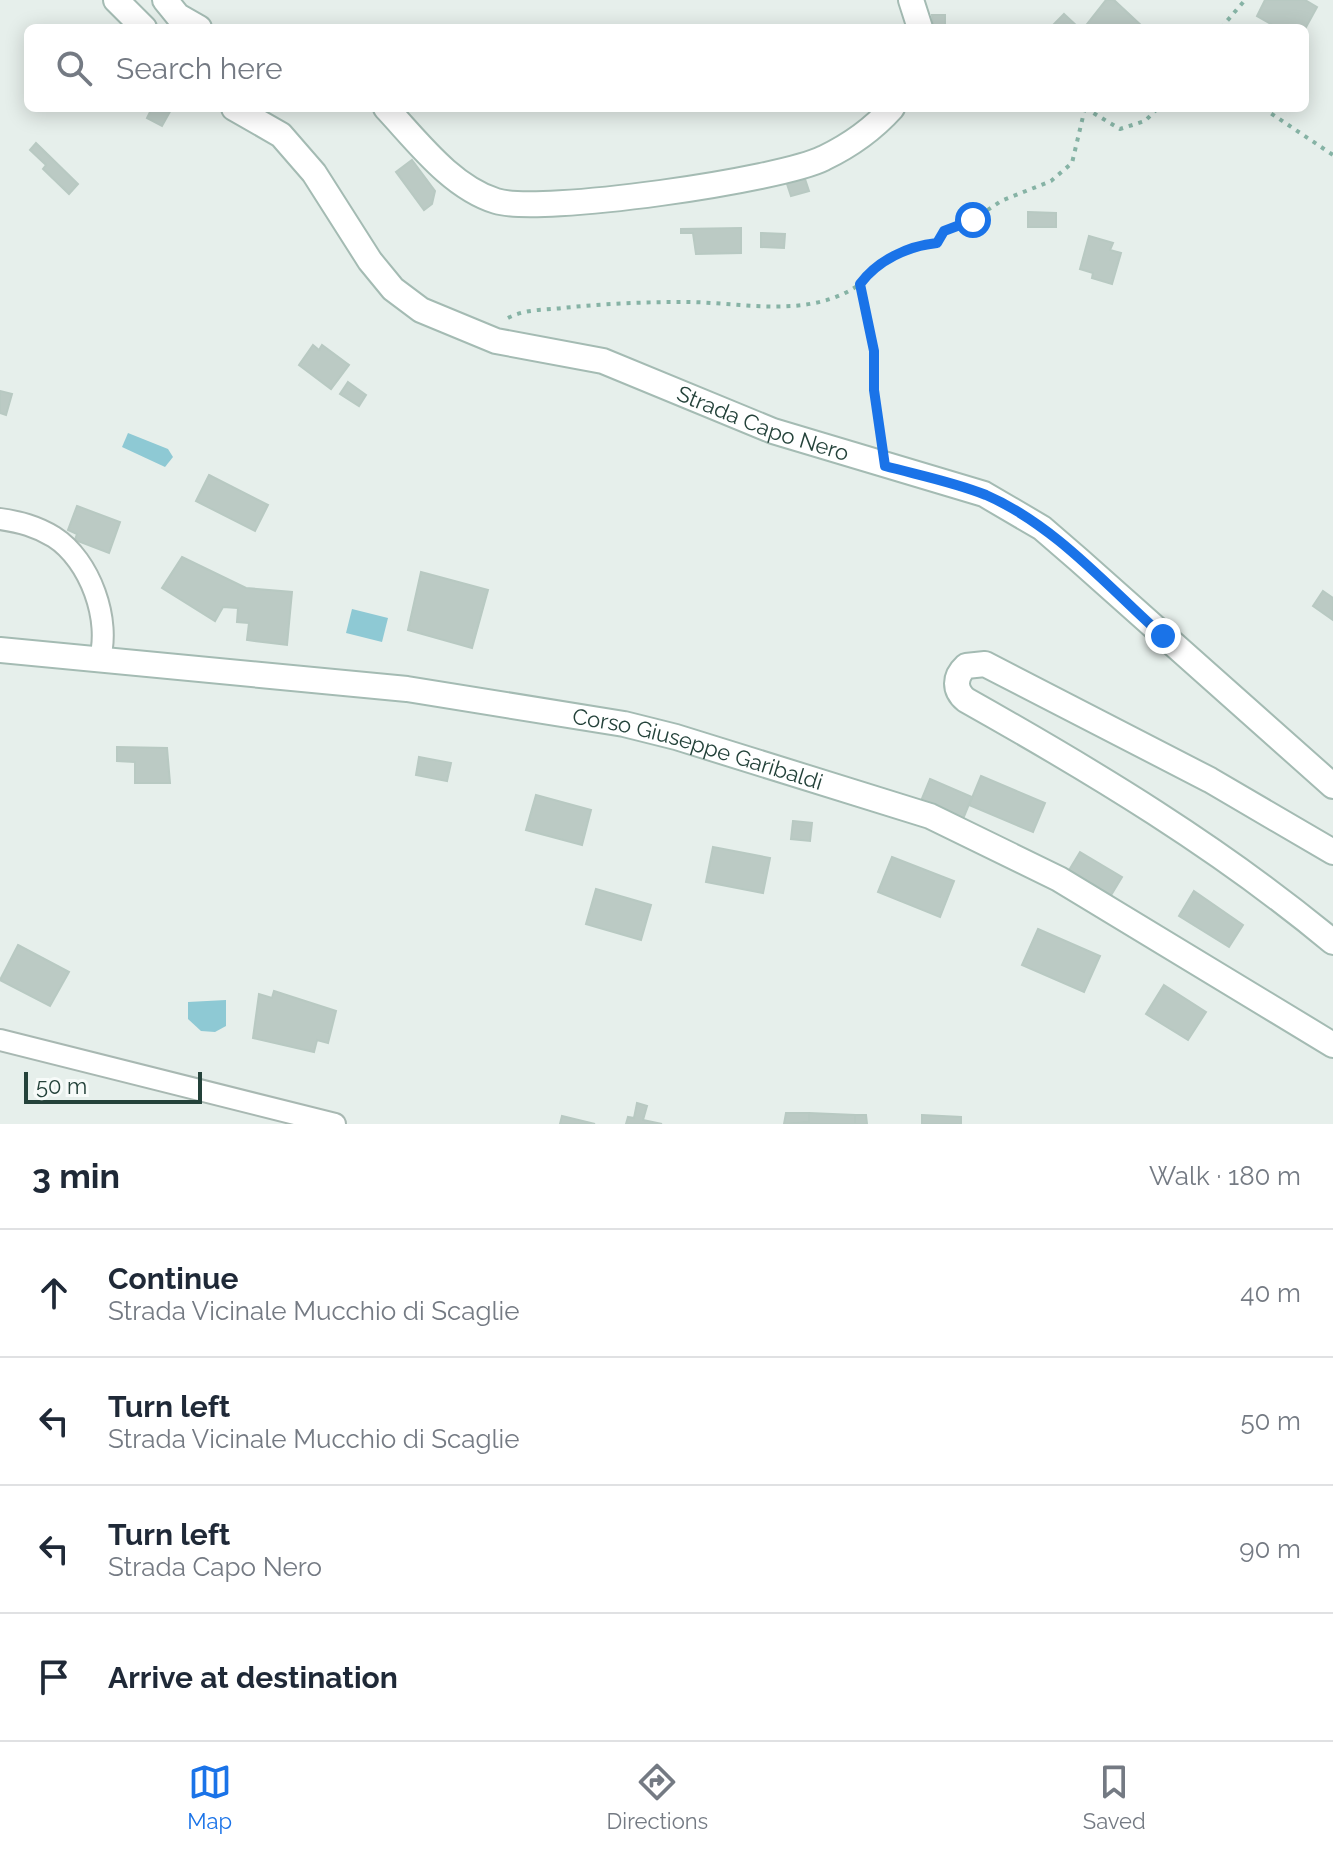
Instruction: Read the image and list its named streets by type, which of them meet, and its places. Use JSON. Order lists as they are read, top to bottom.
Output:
{
  "streets": {
    "main road": ["Strada Capo Nero", "Corso Giuseppe Garibaldi"]
  },
  "scale_bar": "50 m",
  "page": {
    "search": "Search here",
    "scale": "50 m",
    "heading": ["3 min", "Walk · 180 m"],
    "list": [
      ["Continue", "Strada Vicinale Mucchio di Scaglie", "40 m"],
      ["Turn left", "Strada Vicinale Mucchio di Scaglie", "50 m"],
      ["Turn left", "Strada Capo Nero", "90 m"],
      "Arrive at destination"
    ],
    "nav": ["Map", "Directions", "Saved"]
  }
}
